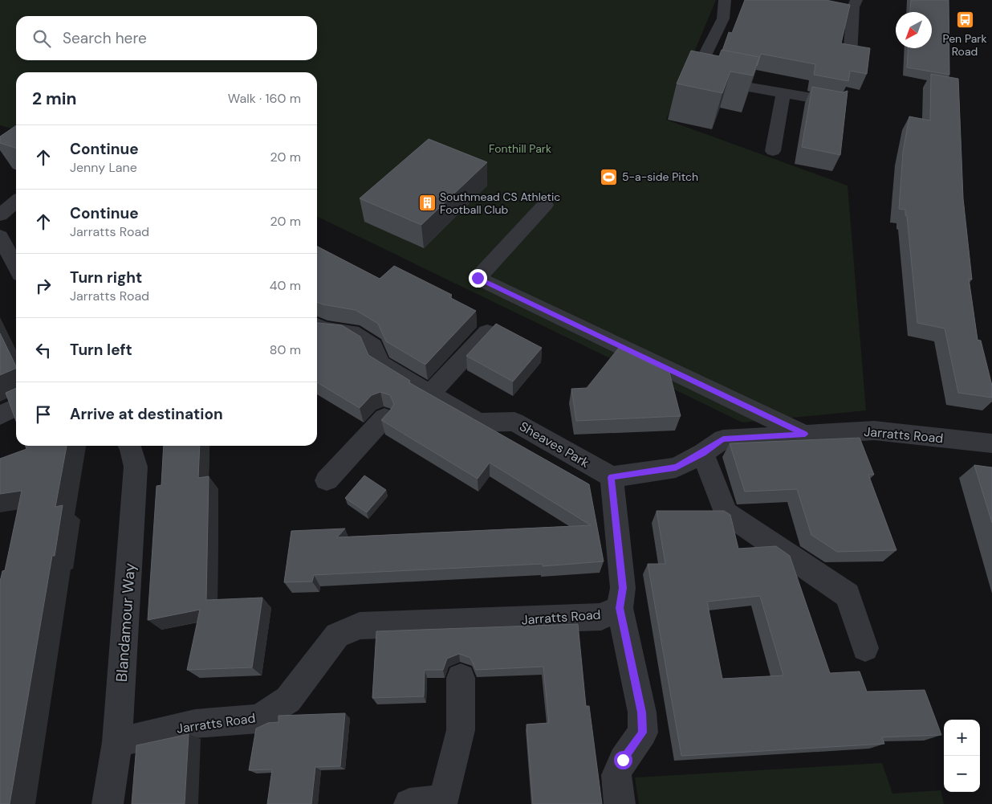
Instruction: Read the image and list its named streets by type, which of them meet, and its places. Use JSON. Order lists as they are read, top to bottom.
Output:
{
  "streets": {
    "street": ["Jarratts Road", "Sheaves Park", "Blandamour Way"]
  },
  "crossings": [
    ["Jarratts Road", "Sheaves Park"],
    ["Jarratts Road", "Blandamour Way"]
  ],
  "parks": ["Fonthill Park"],
  "places": {
    "bus stop": ["Pen Park Road"],
    "sports": ["5-a-side Pitch"],
    "building": ["Southmead CS Athletic Football Club"]
  },
  "north": "bottom left",
  "page": {
    "search": "Search here",
    "heading": ["2 min", "Walk · 160 m"],
    "list": [
      ["Continue", "Jenny Lane", "20 m"],
      ["Continue", "Jarratts Road", "20 m"],
      ["Turn right", "Jarratts Road", "40 m"],
      ["Turn left", "80 m"],
      "Arrive at destination"
    ],
    "map_buttons": ["+", "−"]
  }
}
